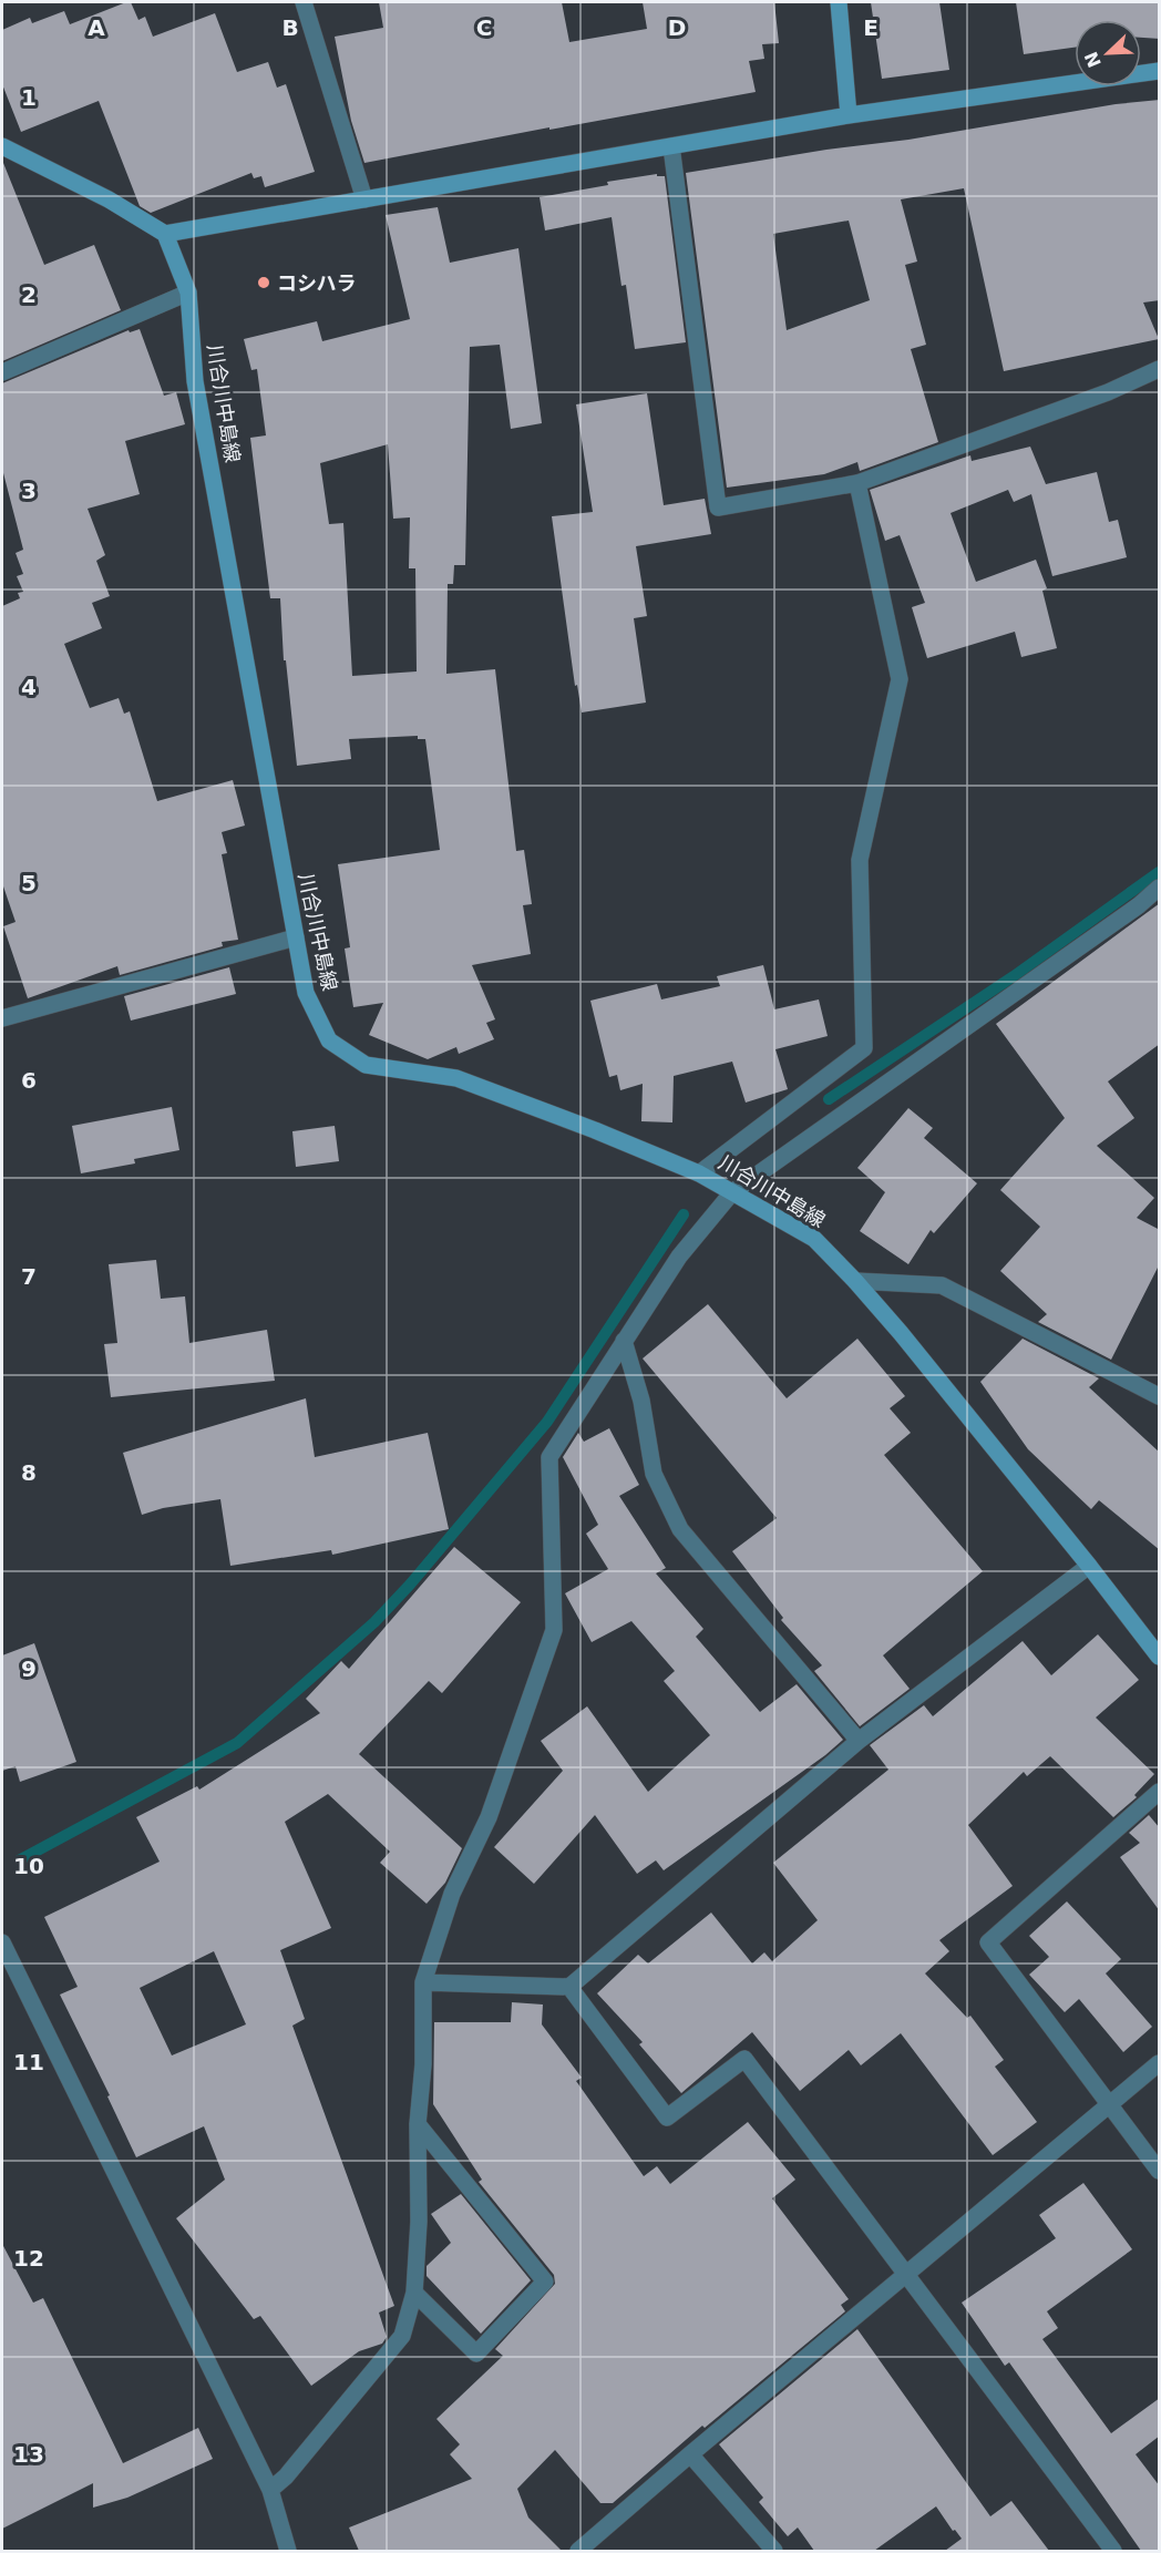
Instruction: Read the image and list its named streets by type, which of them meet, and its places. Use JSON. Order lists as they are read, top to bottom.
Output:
{
  "streets": {
    "main road": ["川合川中島線"]
  },
  "places": ["コシハラ"],
  "north": "bottom left",
  "grid": {
    "columns": [
      "A",
      "B",
      "C",
      "D",
      "E"
    ],
    "rows": [
      "1",
      "2",
      "3",
      "4",
      "5",
      "6",
      "7",
      "8",
      "9",
      "10",
      "11",
      "12",
      "13"
    ]
  }
}
